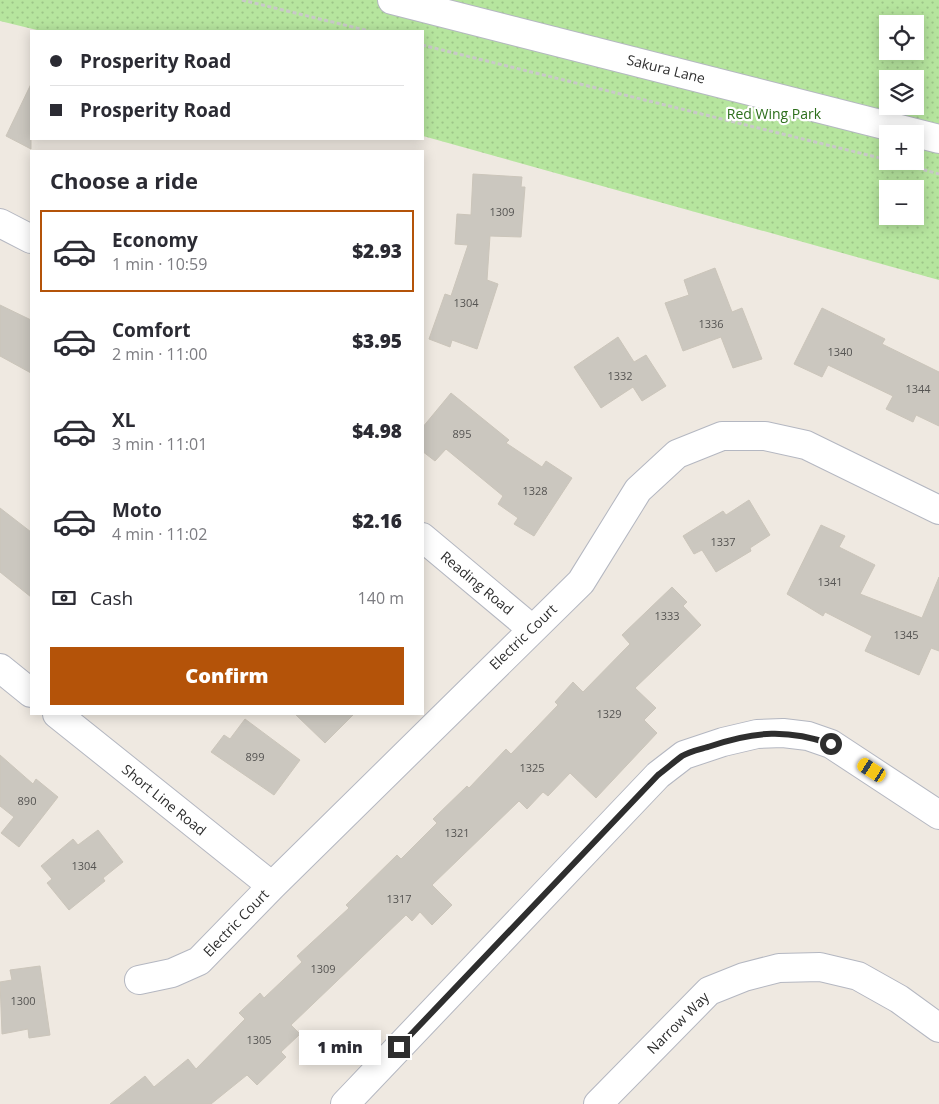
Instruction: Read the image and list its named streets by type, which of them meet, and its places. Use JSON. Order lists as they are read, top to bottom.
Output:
{
  "streets": {
    "street": [
      "Sakura Lane",
      "Reading Road",
      "Electric Court",
      "Short Line Road",
      "Narrow Way"
    ]
  },
  "crossings": [
    ["Reading Road", "Electric Court"],
    ["Electric Court", "Short Line Road"]
  ],
  "parks": ["Red Wing Park"],
  "house_numbers": [
    "1309",
    "1304",
    "1336",
    "1340",
    "1332",
    "1344",
    "895",
    "1328",
    "1337",
    "1341",
    "1333",
    "1345",
    "1329",
    "899",
    "1325",
    "890",
    "1321",
    "1304",
    "1317",
    "1309",
    "1300",
    "1305"
  ],
  "page": {
    "map_buttons": ["+", "−"],
    "banner": ["Prosperity Road", "Prosperity Road"],
    "heading": "Choose a ride",
    "list": [
      {
        "name": "Economy",
        "note": "1 min · 10:59",
        "value": "$2.93"
      },
      {
        "name": "Comfort",
        "note": "2 min · 11:00",
        "value": "$3.95"
      },
      {
        "name": "XL",
        "note": "3 min · 11:01",
        "value": "$4.98"
      },
      {
        "name": "Moto",
        "note": "4 min · 11:02",
        "value": "$2.16"
      }
    ],
    "pay": ["Cash", "140 m"],
    "buttons": "Confirm",
    "bubble": "1 min"
  }
}
